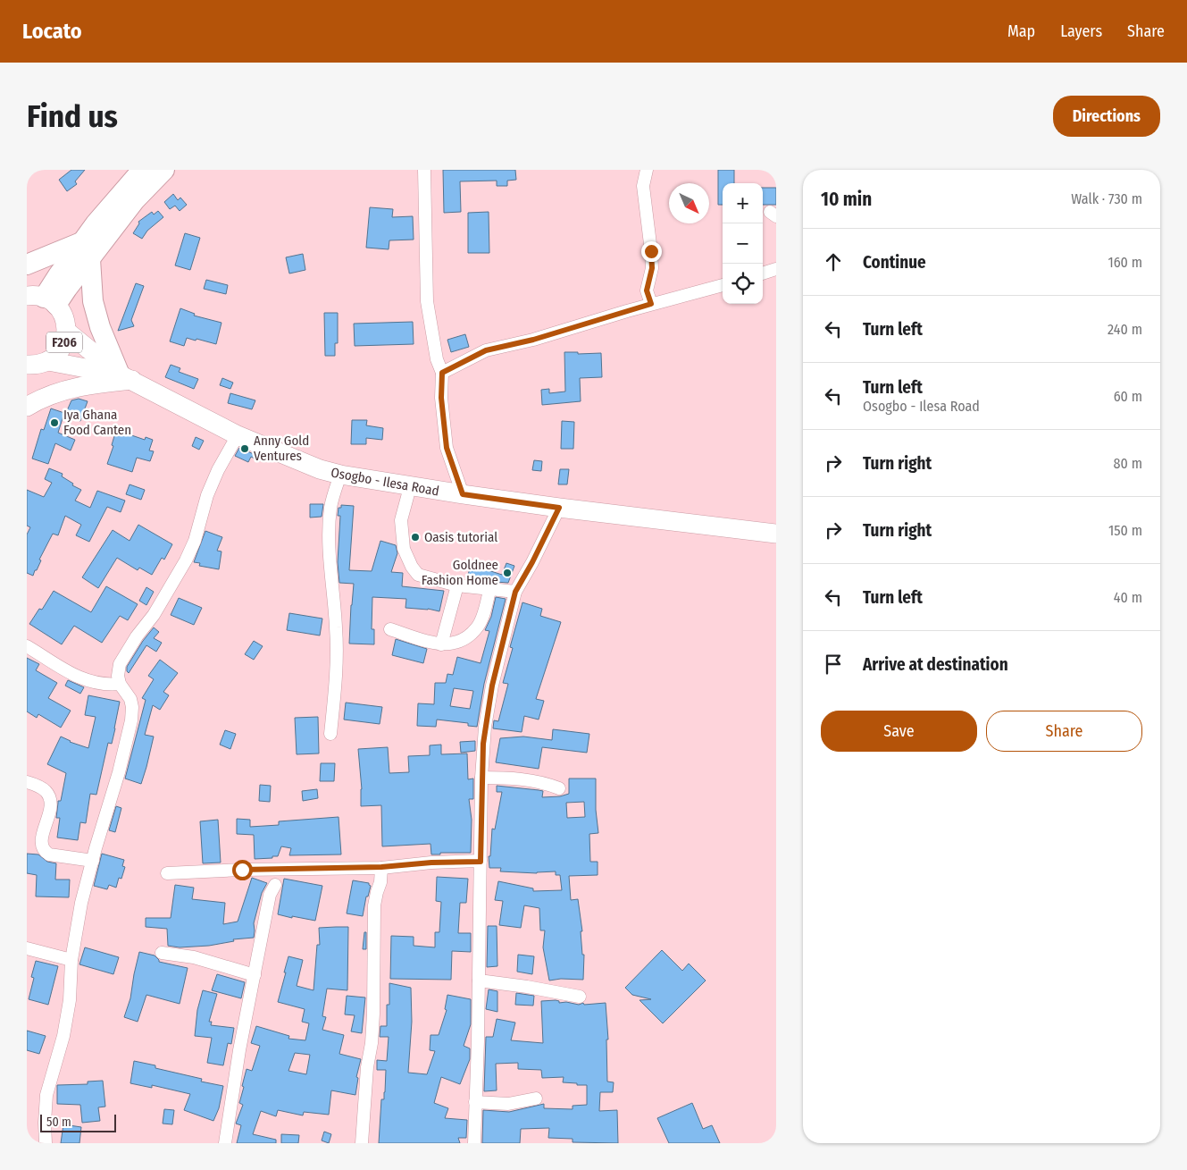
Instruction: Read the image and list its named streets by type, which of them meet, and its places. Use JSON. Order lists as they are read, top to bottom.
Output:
{
  "streets": {
    "main road": ["F206", "Osogbo - Ilesa Road"]
  },
  "crossings": [
    ["F206", "Osogbo - Ilesa Road"]
  ],
  "places": [
    "Iya Ghana Food Canten",
    "Anny Gold Ventures",
    "Oasis tutorial",
    "Goldnee Fashion Home"
  ],
  "scale_bar": "50 m",
  "north": "bottom right",
  "page": {
    "header": "Locato",
    "nav": ["Map", "Layers", "Share"],
    "buttons": [
      "Directions",
      ["Save", "Share"]
    ],
    "title": "Find us",
    "heading": ["10 min", "Walk · 730 m"],
    "map_buttons": ["+", "−"],
    "list": [
      ["Continue", "160 m"],
      ["Turn left", "240 m"],
      ["Turn left", "Osogbo - Ilesa Road", "60 m"],
      ["Turn right", "80 m"],
      ["Turn right", "150 m"],
      ["Turn left", "40 m"],
      "Arrive at destination"
    ],
    "scale": "50 m"
  }
}
